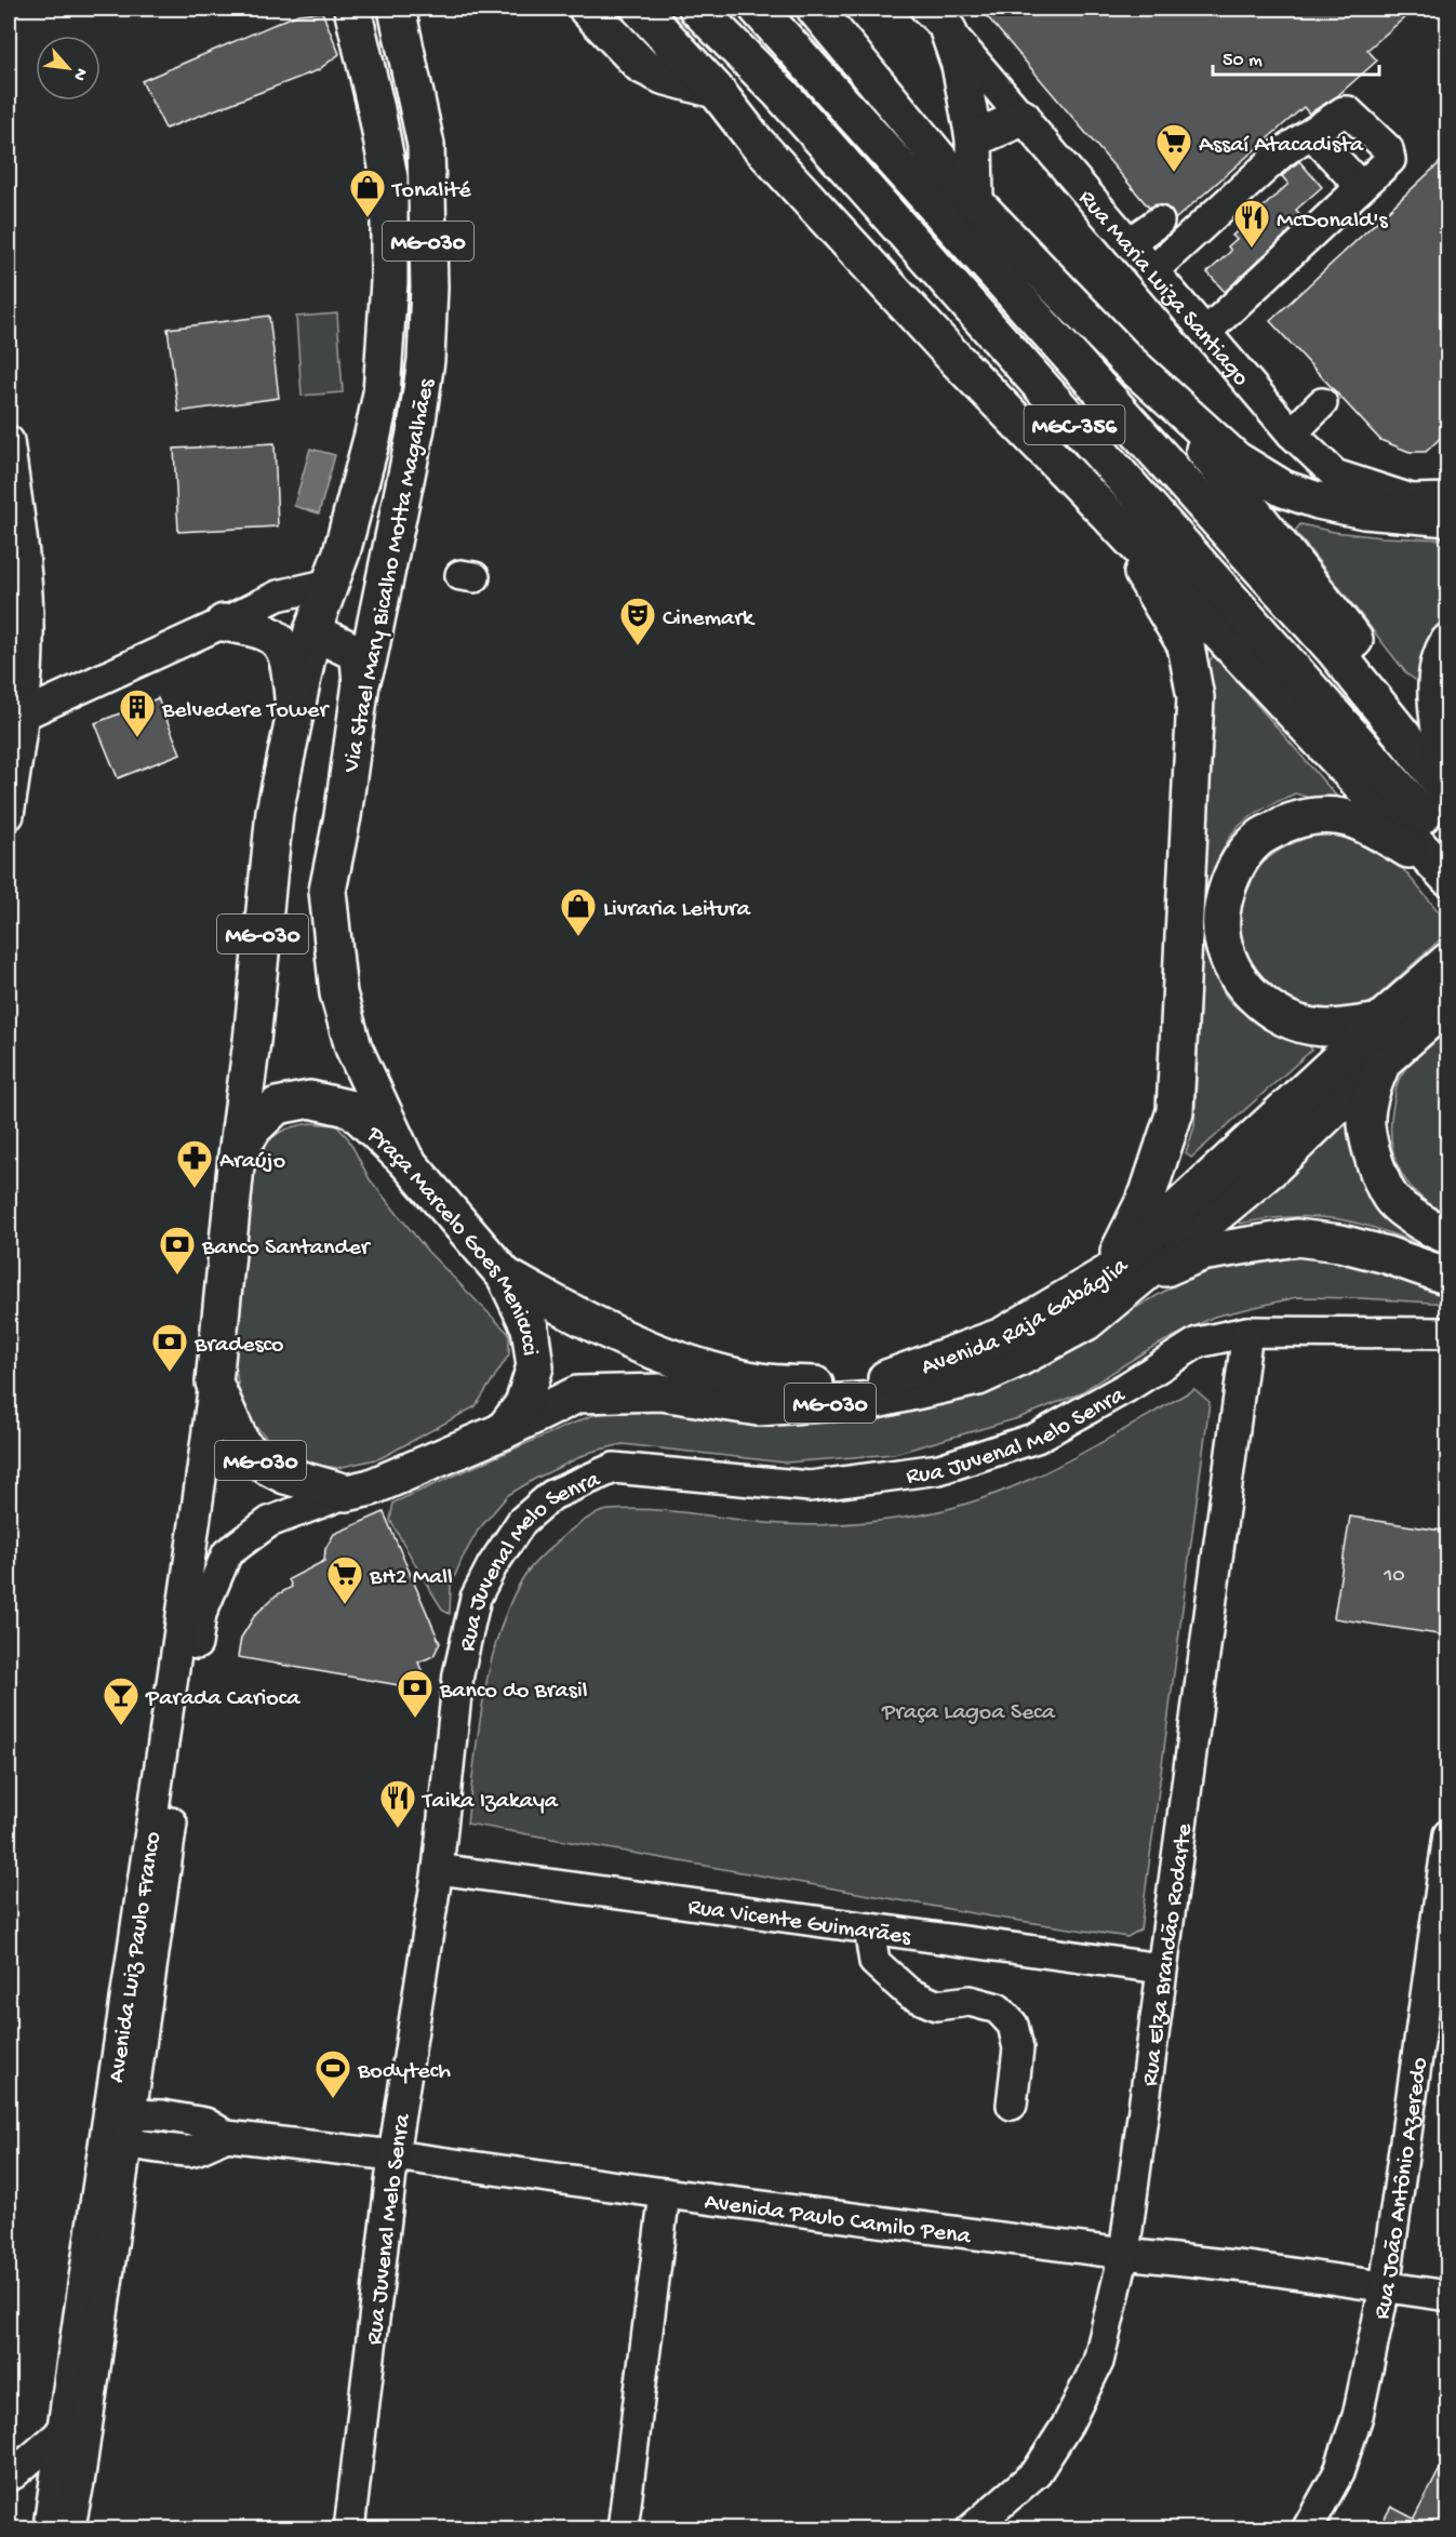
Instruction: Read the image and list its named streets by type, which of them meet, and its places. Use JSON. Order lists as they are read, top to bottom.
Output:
{
  "streets": {
    "highway": [
      "MG-030",
      "MGC-356",
      "Via Stael Mary Bicalho Motta Magalhães",
      "Praça Marcelo Goes Menicucci",
      "Avenida Raja Gabáglia"
    ],
    "street": [
      "Rua Maria Luiza Santiago",
      "Rua Juvenal Melo Senra",
      "Rua Vicente Guimarães",
      "Rua Elza Brandão Rodarte",
      "Avenida Luiz Paulo Franco",
      "Rua João Antônio Azeredo",
      "Avenida Paulo Camilo Pena"
    ]
  },
  "crossings": [
    ["Via Stael Mary Bicalho Motta Magalhães", "Praça Marcelo Goes Menicucci"],
    ["Praça Marcelo Goes Menicucci", "Avenida Raja Gabáglia"],
    ["Praça Marcelo Goes Menicucci", "Avenida Luiz Paulo Franco"],
    ["Rua Juvenal Melo Senra", "Rua Vicente Guimarães"],
    ["Rua Juvenal Melo Senra", "Rua Elza Brandão Rodarte"],
    ["Rua Juvenal Melo Senra", "Avenida Paulo Camilo Pena"],
    ["Rua Vicente Guimarães", "Rua Elza Brandão Rodarte"],
    ["Rua Elza Brandão Rodarte", "Avenida Paulo Camilo Pena"],
    ["Avenida Luiz Paulo Franco", "Avenida Paulo Camilo Pena"],
    ["Rua João Antônio Azeredo", "Avenida Paulo Camilo Pena"]
  ],
  "parks": ["Praça Lagoa Seca"],
  "places": {
    "supermarket": ["Assaí Atacadista", "BH2 Mall"],
    "shop": ["Tonalité", "Livraria Leitura"],
    "restaurant": ["McDonald's", "Taika Izakaya"],
    "theatre": ["Cinemark"],
    "building": ["Belvedere Tower"],
    "pharmacy": ["Araújo"],
    "bank": ["Banco Santander", "Bradesco", "Banco do Brasil"],
    "bar": ["Parada Carioca"],
    "sports": ["Bodytech"]
  },
  "house_numbers": ["10"],
  "scale_bar": "50 m",
  "north": "bottom right"
}
